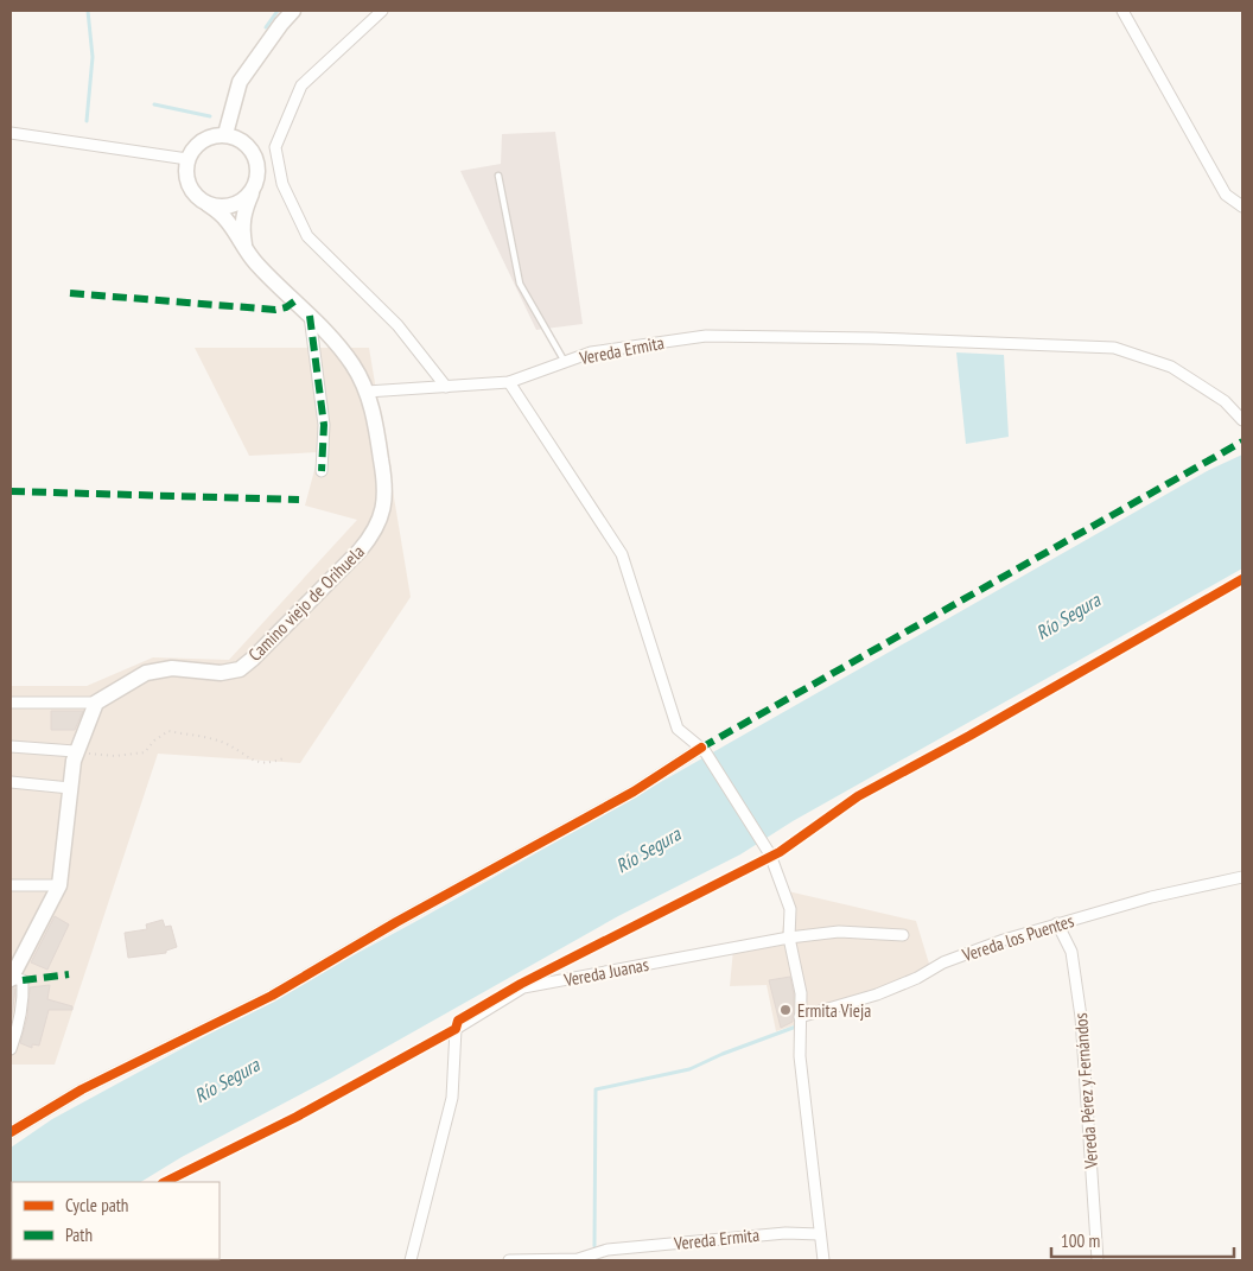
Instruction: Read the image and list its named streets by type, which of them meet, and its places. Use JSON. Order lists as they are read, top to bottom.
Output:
{
  "streets": {
    "main road": ["Camino viejo de Orihuela"],
    "street": [
      "Vereda Ermita",
      "Vereda los Puentes",
      "Vereda Juanas",
      "Vereda Pérez y Fernándos"
    ]
  },
  "crossings": [
    ["Vereda Ermita", "Camino viejo de Orihuela"],
    ["Vereda los Puentes", "Vereda Pérez y Fernándos"]
  ],
  "water": ["Río Segura"],
  "places": ["Ermita Vieja"],
  "legend": ["Cycle path", "Path"],
  "scale_bar": "100 m"
}
